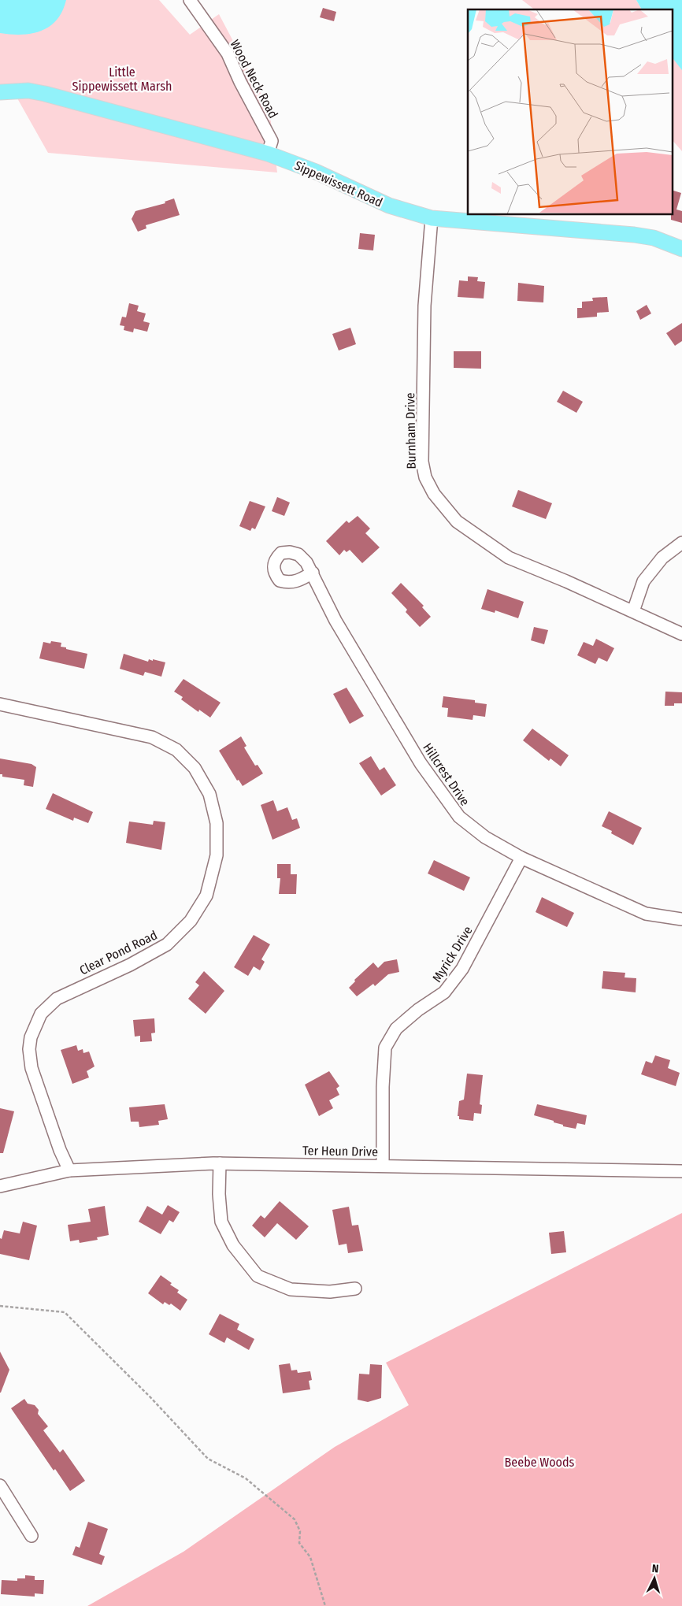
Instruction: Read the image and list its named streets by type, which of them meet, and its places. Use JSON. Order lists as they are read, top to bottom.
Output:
{
  "streets": {
    "main road": ["Sippewissett Road"],
    "street": [
      "Wood Neck Road",
      "Burnham Drive",
      "Hillcrest Drive",
      "Clear Pond Road",
      "Myrick Drive",
      "Ter Heun Drive"
    ]
  },
  "crossings": [
    ["Wood Neck Road", "Sippewissett Road"],
    ["Sippewissett Road", "Burnham Drive"],
    ["Hillcrest Drive", "Myrick Drive"],
    ["Clear Pond Road", "Ter Heun Drive"],
    ["Myrick Drive", "Ter Heun Drive"]
  ],
  "parks": ["Little Sippewissett Marsh", "Beebe Woods"],
  "north": "top"
}
